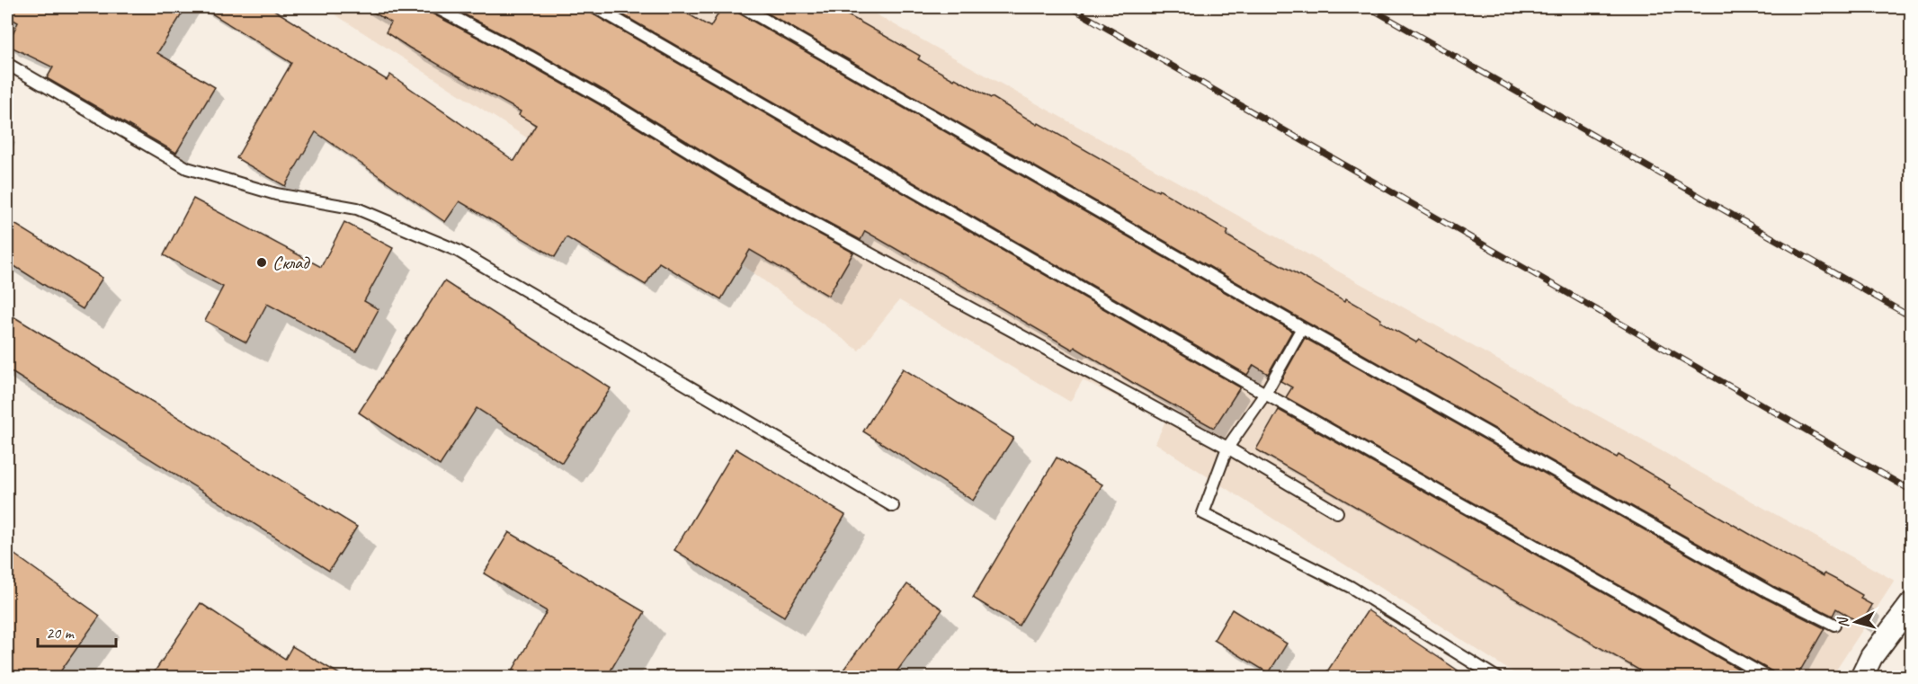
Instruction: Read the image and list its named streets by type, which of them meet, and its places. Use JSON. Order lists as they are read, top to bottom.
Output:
{
  "places": ["Склад"],
  "scale_bar": "20 m",
  "north": "left"
}
